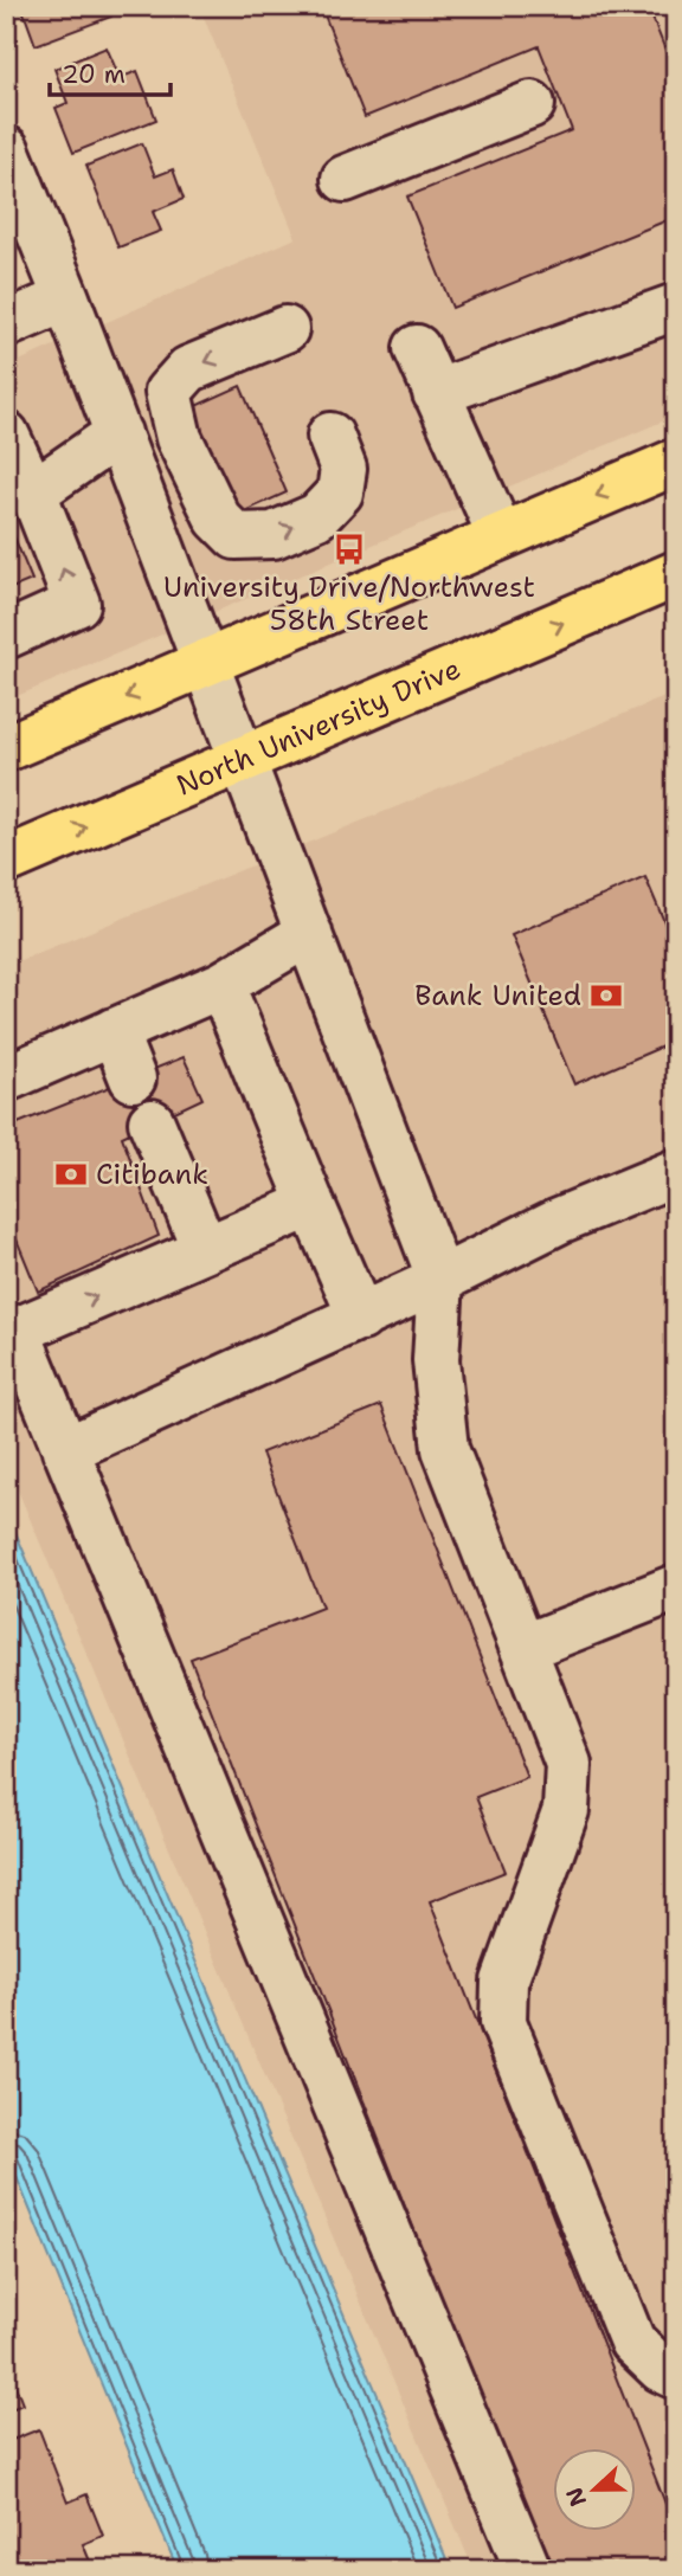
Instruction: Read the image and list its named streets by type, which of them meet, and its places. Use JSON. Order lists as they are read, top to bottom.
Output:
{
  "streets": {
    "main road": ["North University Drive"]
  },
  "places": {
    "bus stop": ["University Drive/Northwest 58th Street"],
    "bank": ["Bank United", "Citibank"]
  },
  "scale_bar": "20 m",
  "north": "left"
}
